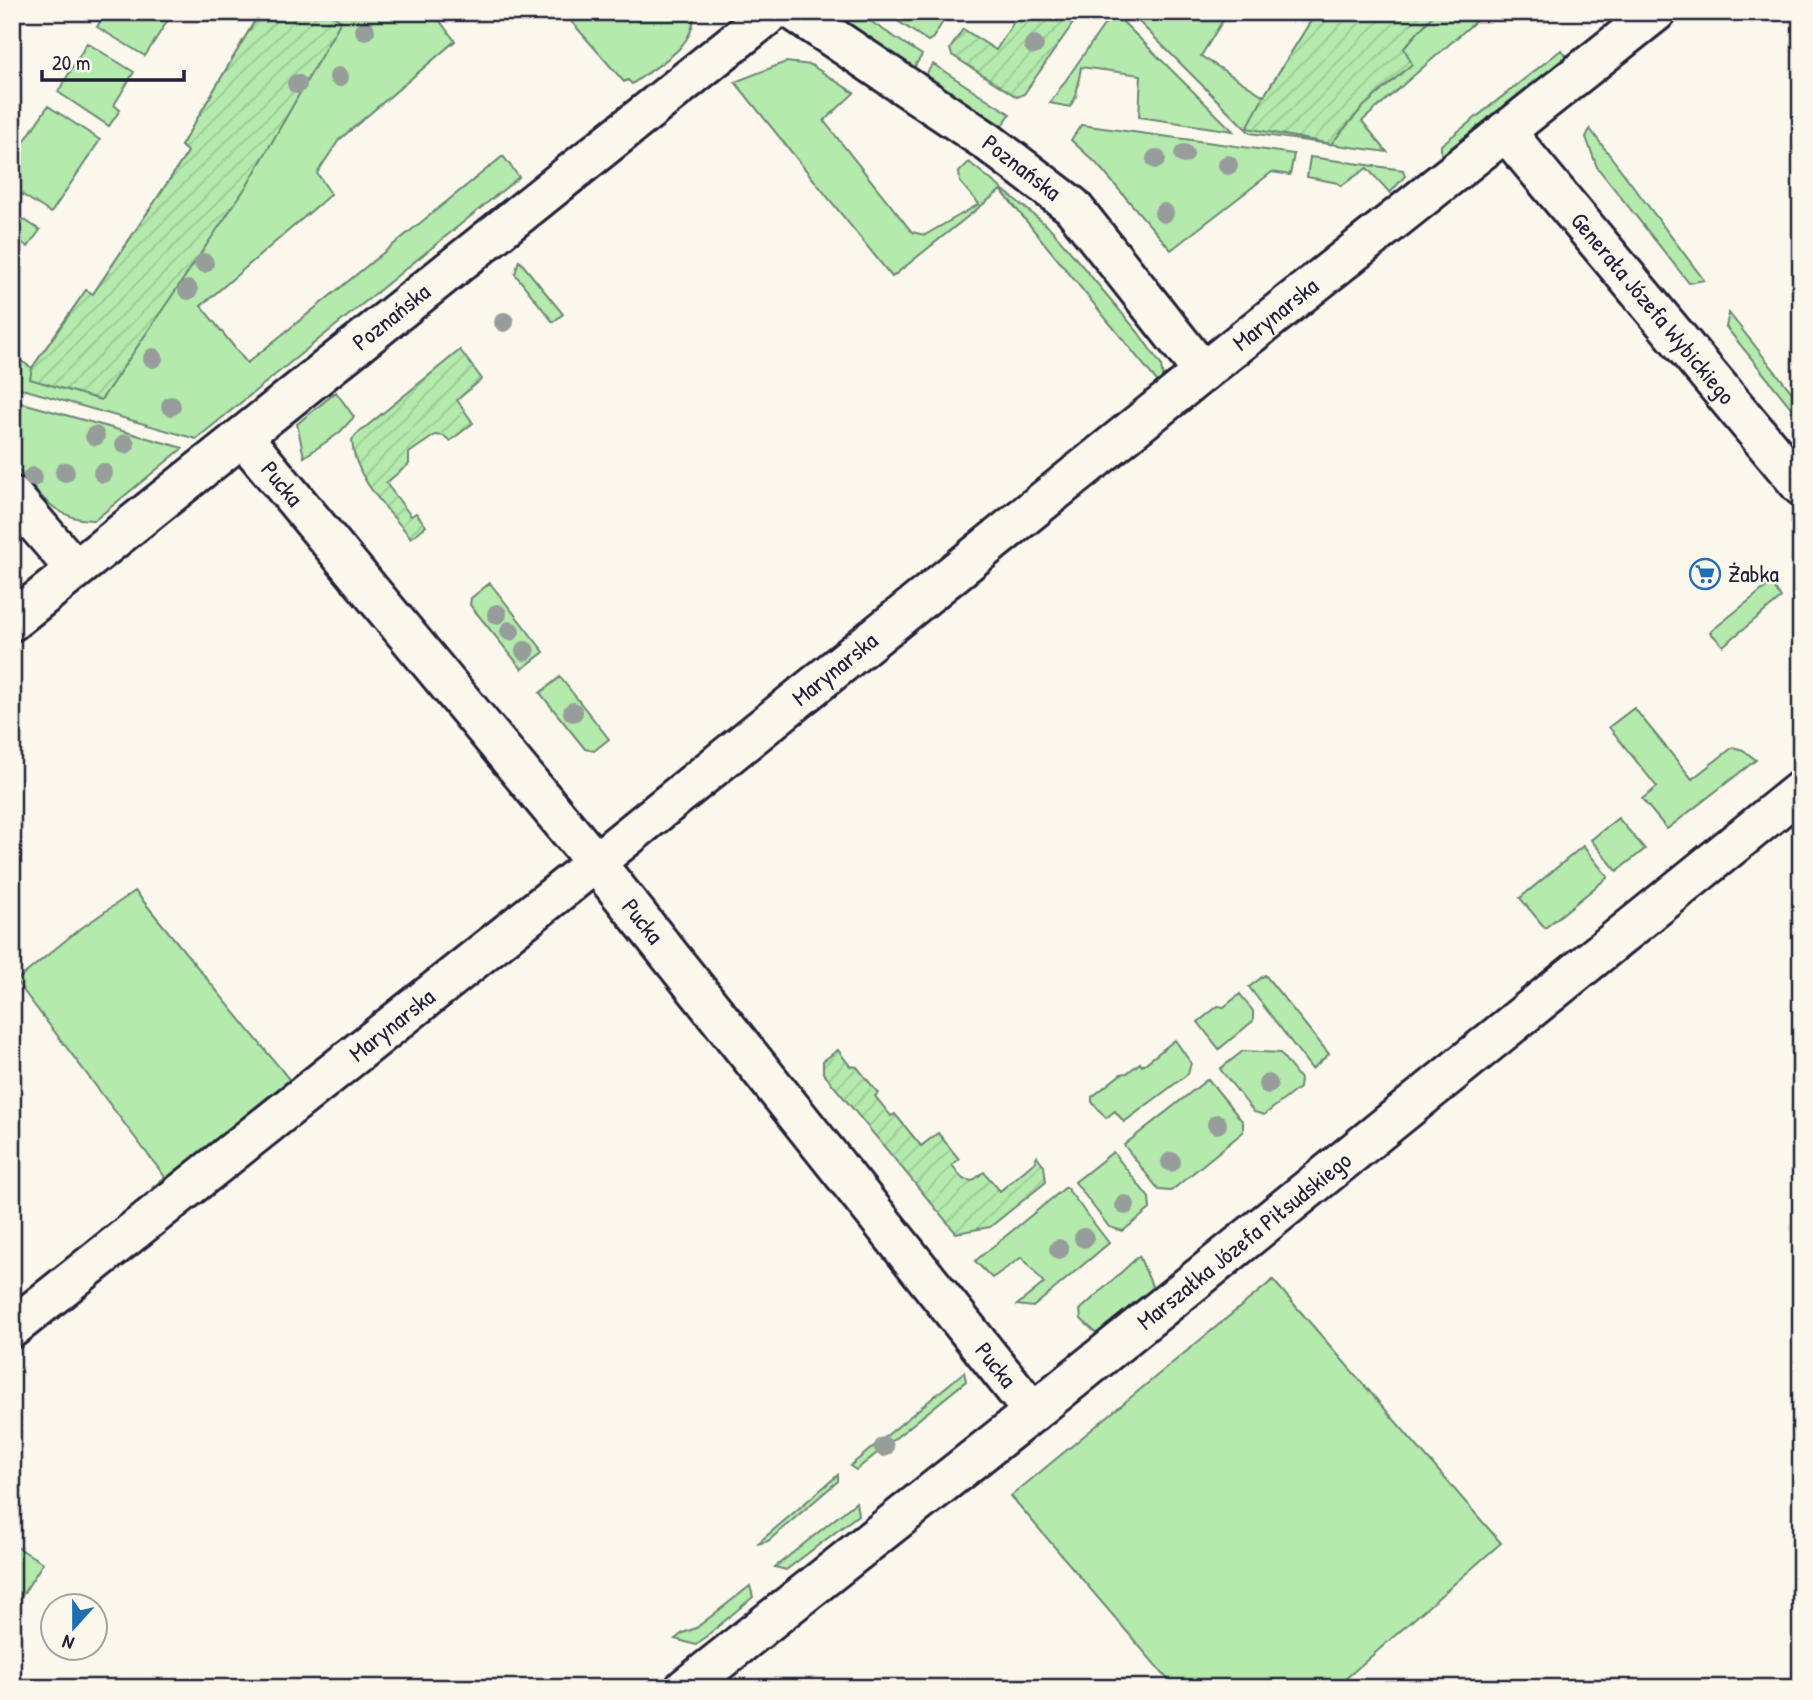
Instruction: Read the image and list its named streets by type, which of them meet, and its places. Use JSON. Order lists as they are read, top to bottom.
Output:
{
  "streets": {
    "street": [
      "Poznańska",
      "Generała Józefa Wybickiego",
      "Marynarska",
      "Pucka",
      "Marszałka Józefa Piłsudskiego"
    ]
  },
  "crossings": [
    ["Poznańska", "Marynarska"],
    ["Poznańska", "Pucka"],
    ["Generała Józefa Wybickiego", "Marynarska"],
    ["Marynarska", "Pucka"],
    ["Pucka", "Marszałka Józefa Piłsudskiego"]
  ],
  "places": {
    "supermarket": ["Żabka"]
  },
  "scale_bar": "20 m",
  "north": "bottom"
}
